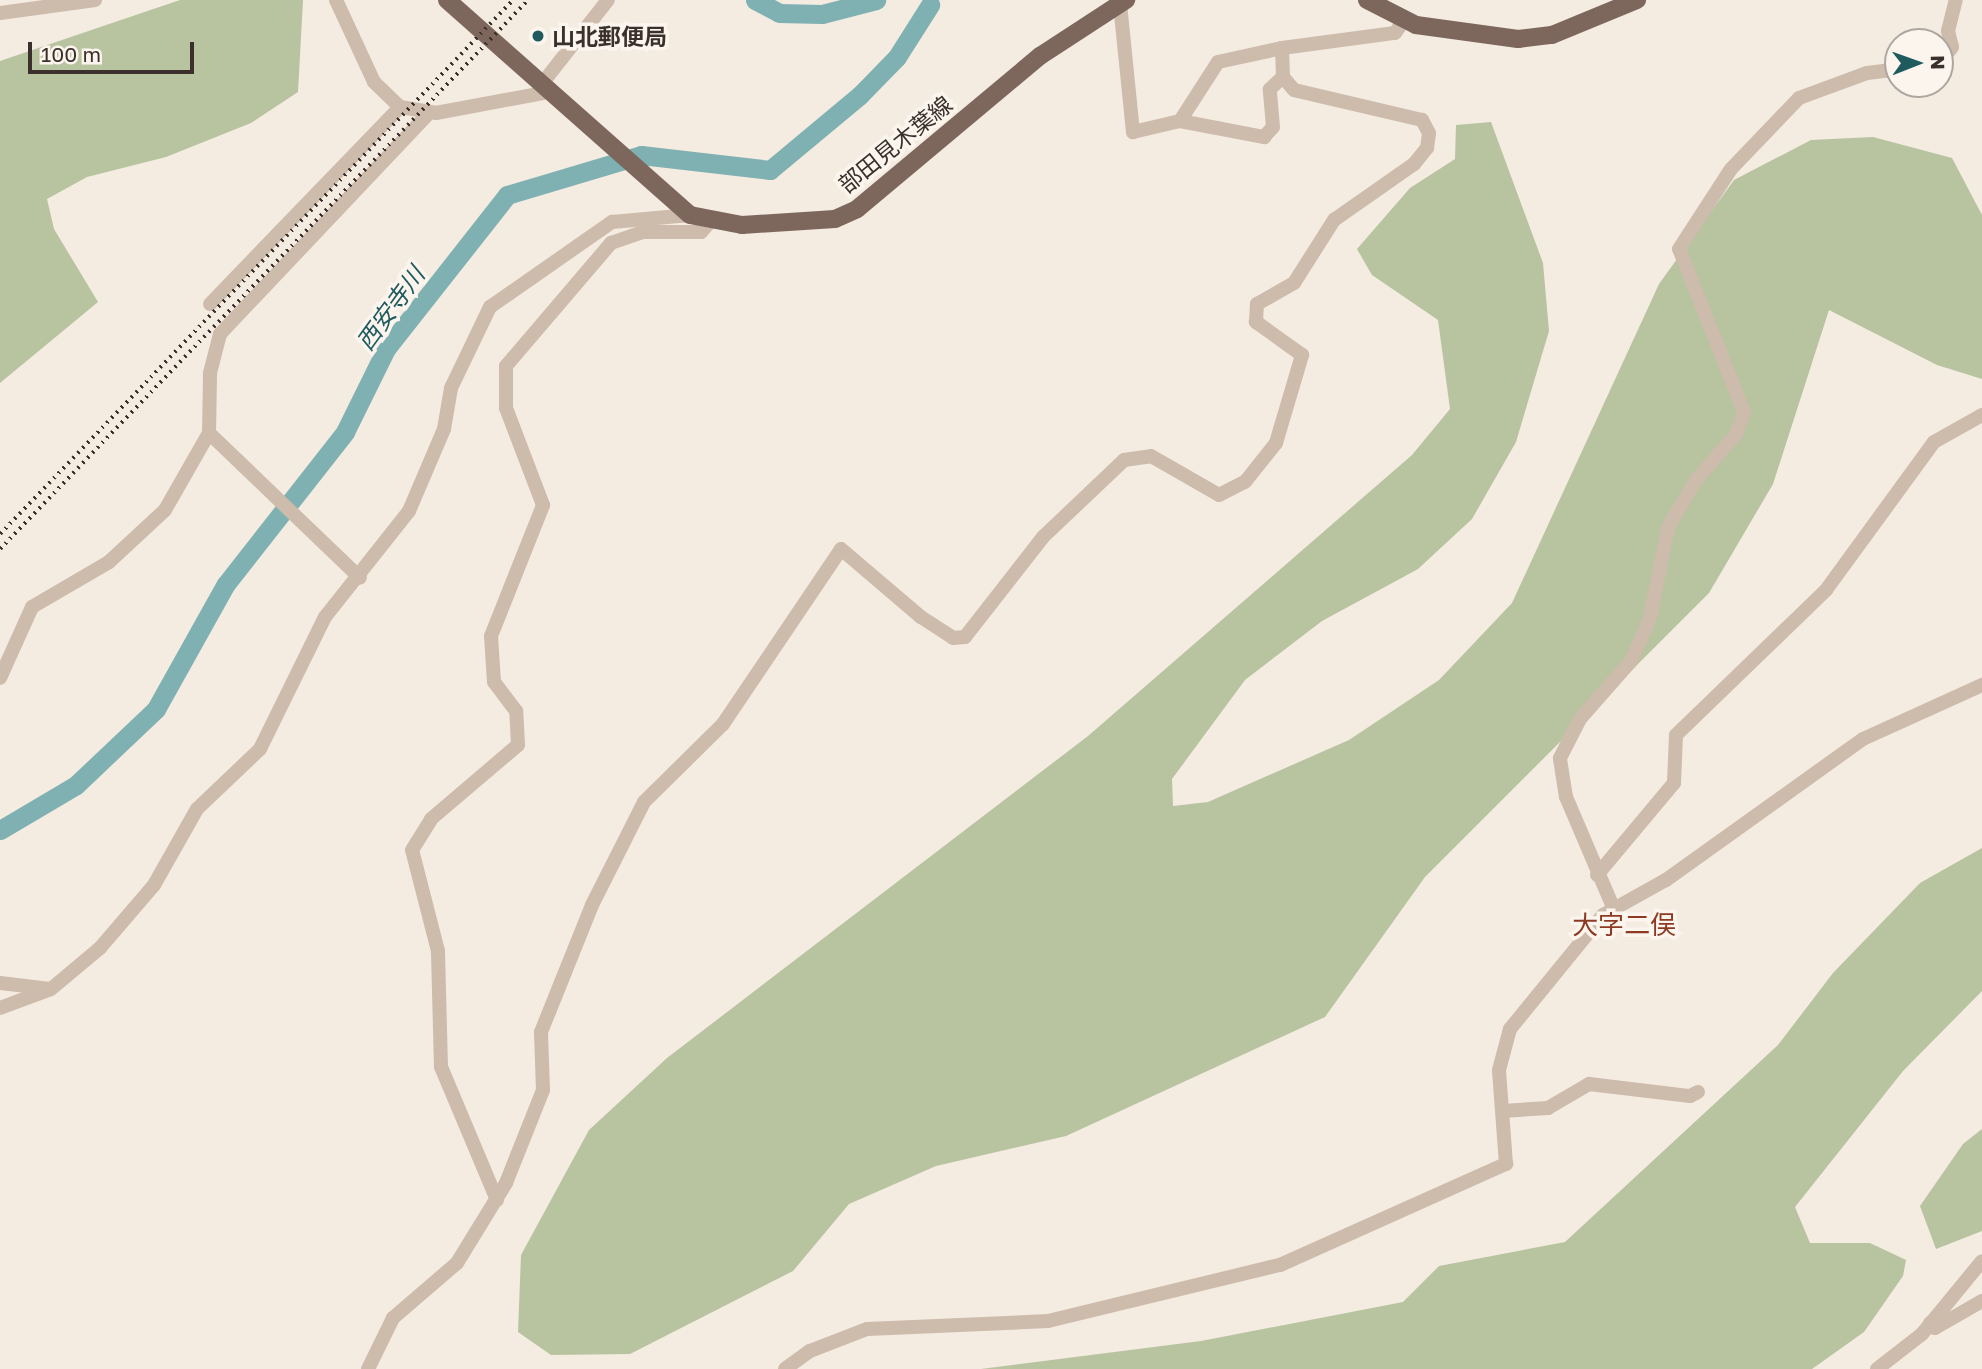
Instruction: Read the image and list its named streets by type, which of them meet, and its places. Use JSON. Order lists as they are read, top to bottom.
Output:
{
  "streets": {
    "main road": ["部田見木葉線"]
  },
  "districts": ["大字二俣"],
  "water": ["西安寺川"],
  "places": ["山北郵便局"],
  "scale_bar": "100 m",
  "north": "right"
}
